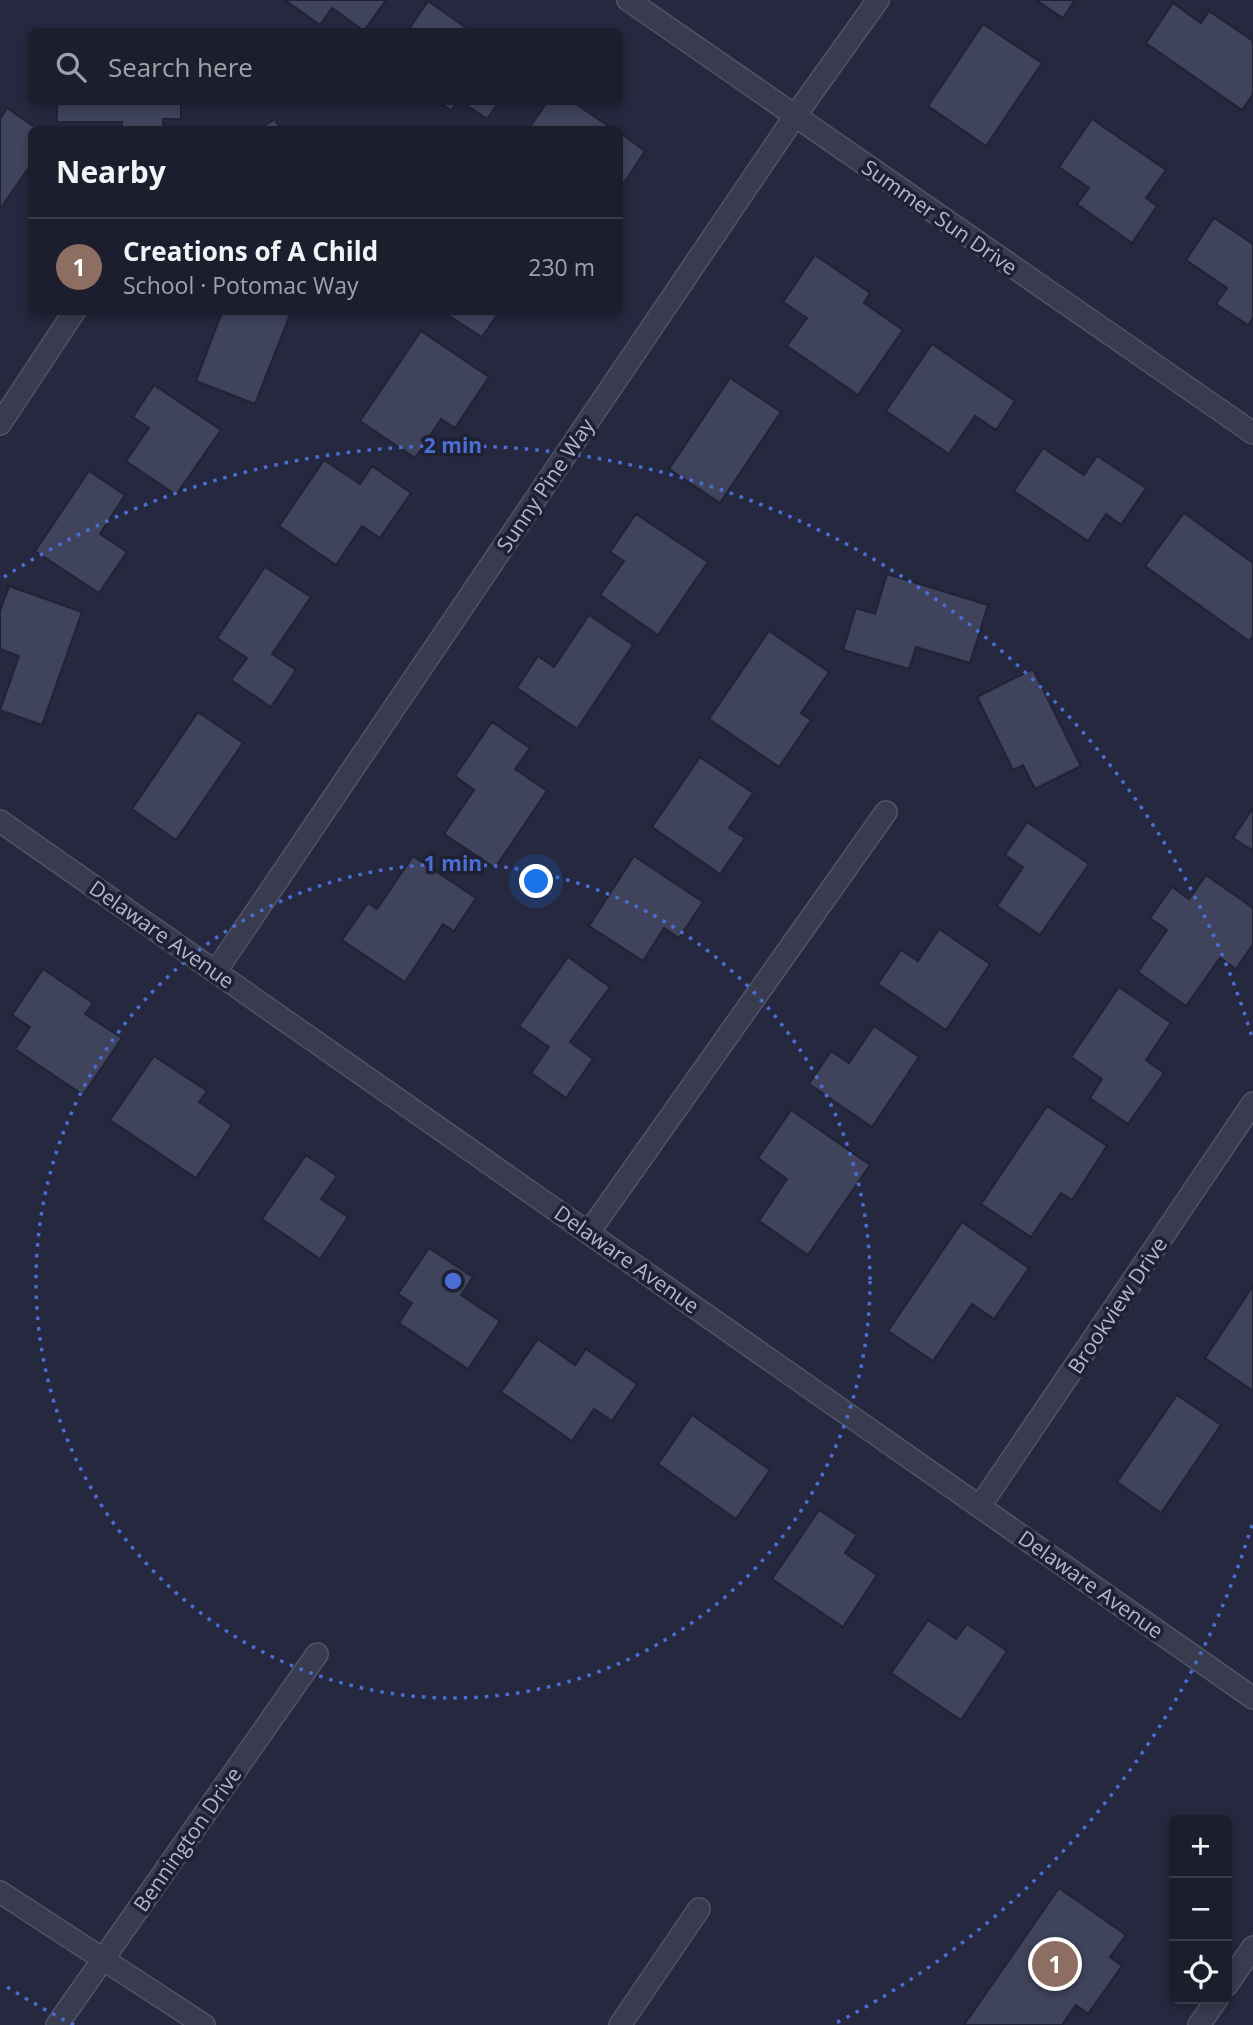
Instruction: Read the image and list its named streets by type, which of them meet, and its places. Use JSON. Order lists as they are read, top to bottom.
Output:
{
  "streets": {
    "street": [
      "Summer Sun Drive",
      "Sunny Pine Way",
      "Delaware Avenue",
      "Brookview Drive",
      "Bennington Drive"
    ]
  },
  "crossings": [
    ["Summer Sun Drive", "Sunny Pine Way"],
    ["Sunny Pine Way", "Delaware Avenue"],
    ["Delaware Avenue", "Brookview Drive"]
  ],
  "page": {
    "search": "Search here",
    "heading": "Nearby",
    "list": [
      {
        "mark": "1",
        "name": "Creations of A Child",
        "note": "School · Potomac Way",
        "value": "230 m"
      }
    ],
    "map_buttons": ["+", "−"],
    "pins": "1"
  },
  "rings": ["2 min", "1 min"]
}
